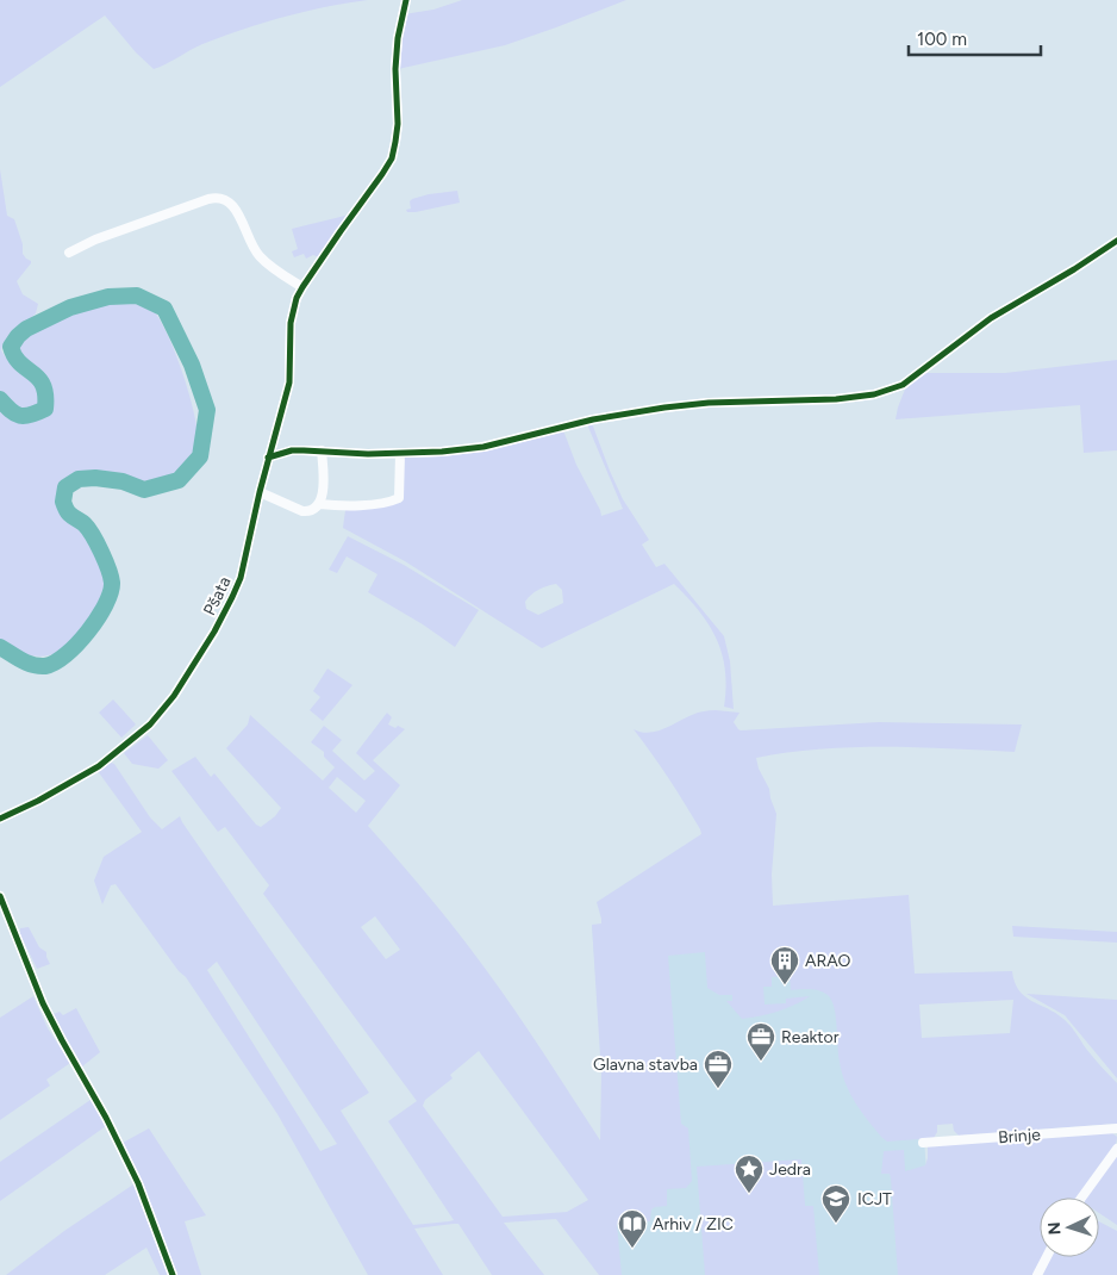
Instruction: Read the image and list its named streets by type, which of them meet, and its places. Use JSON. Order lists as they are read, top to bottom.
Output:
{
  "streets": {
    "street": ["Pšata", "Brinje"]
  },
  "places": {
    "building": ["ARAO"],
    "office": ["Reaktor", "Glavna stavba"],
    "place": ["Jedra"],
    "school or university": ["ICJT"],
    "library": ["Arhiv / ZIC"]
  },
  "scale_bar": "100 m",
  "north": "left"
}
